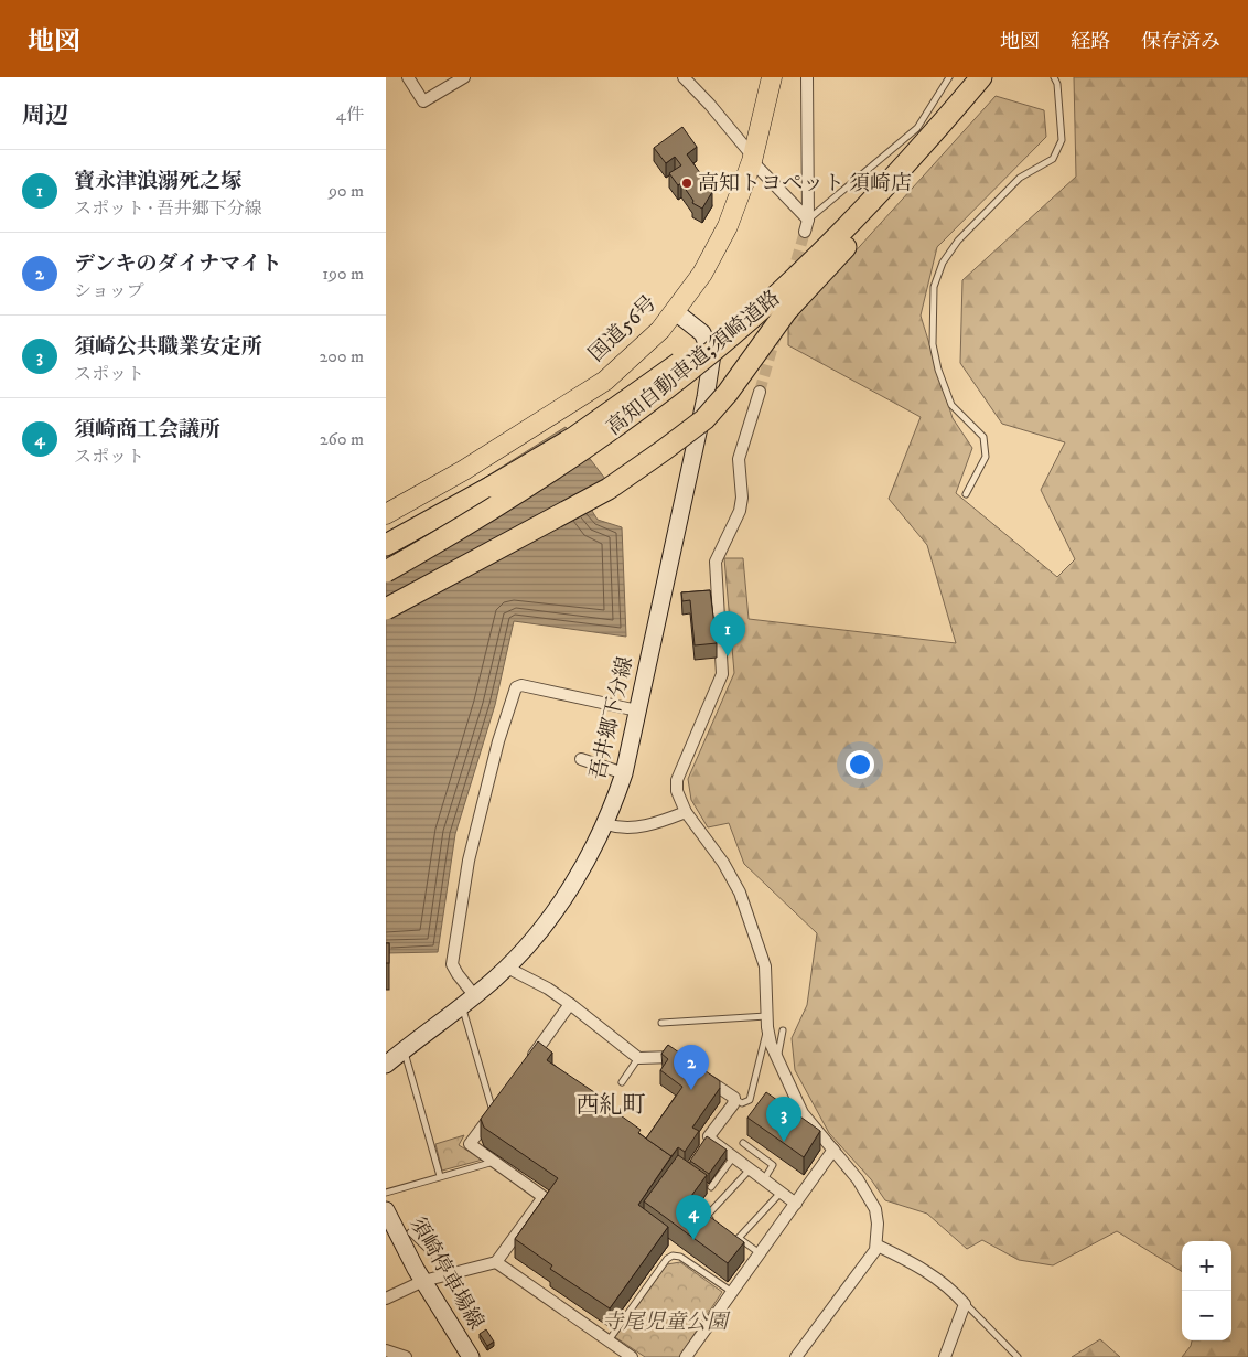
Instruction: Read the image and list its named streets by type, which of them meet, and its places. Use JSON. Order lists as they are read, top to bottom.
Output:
{
  "streets": {
    "highway": ["国道56号", "高知自動車道;須崎道路"],
    "main road": ["吾井郷下分線", "須崎停車場線"]
  },
  "crossings": [
    ["国道56号", "吾井郷下分線"]
  ],
  "districts": ["西糺町"],
  "parks": ["寺尾児童公園"],
  "places": ["高知トヨペット 須崎店"],
  "page": {
    "header": "地図",
    "nav": ["地図", "経路", "保存済み"],
    "heading": ["周辺", "4件"],
    "list": [
      {
        "mark": "1",
        "name": "寶永津浪溺死之塚",
        "note": "スポット · 吾井郷下分線",
        "value": "90 m"
      },
      {
        "mark": "2",
        "name": "デンキのダイナマイト",
        "note": "ショップ",
        "value": "190 m"
      },
      {
        "mark": "3",
        "name": "須崎公共職業安定所",
        "note": "スポット",
        "value": "200 m"
      },
      {
        "mark": "4",
        "name": "須崎商工会議所",
        "note": "スポット",
        "value": "260 m"
      }
    ],
    "pins": [
      "1",
      "2",
      "3",
      "4"
    ],
    "map_buttons": ["+", "−"]
  }
}
